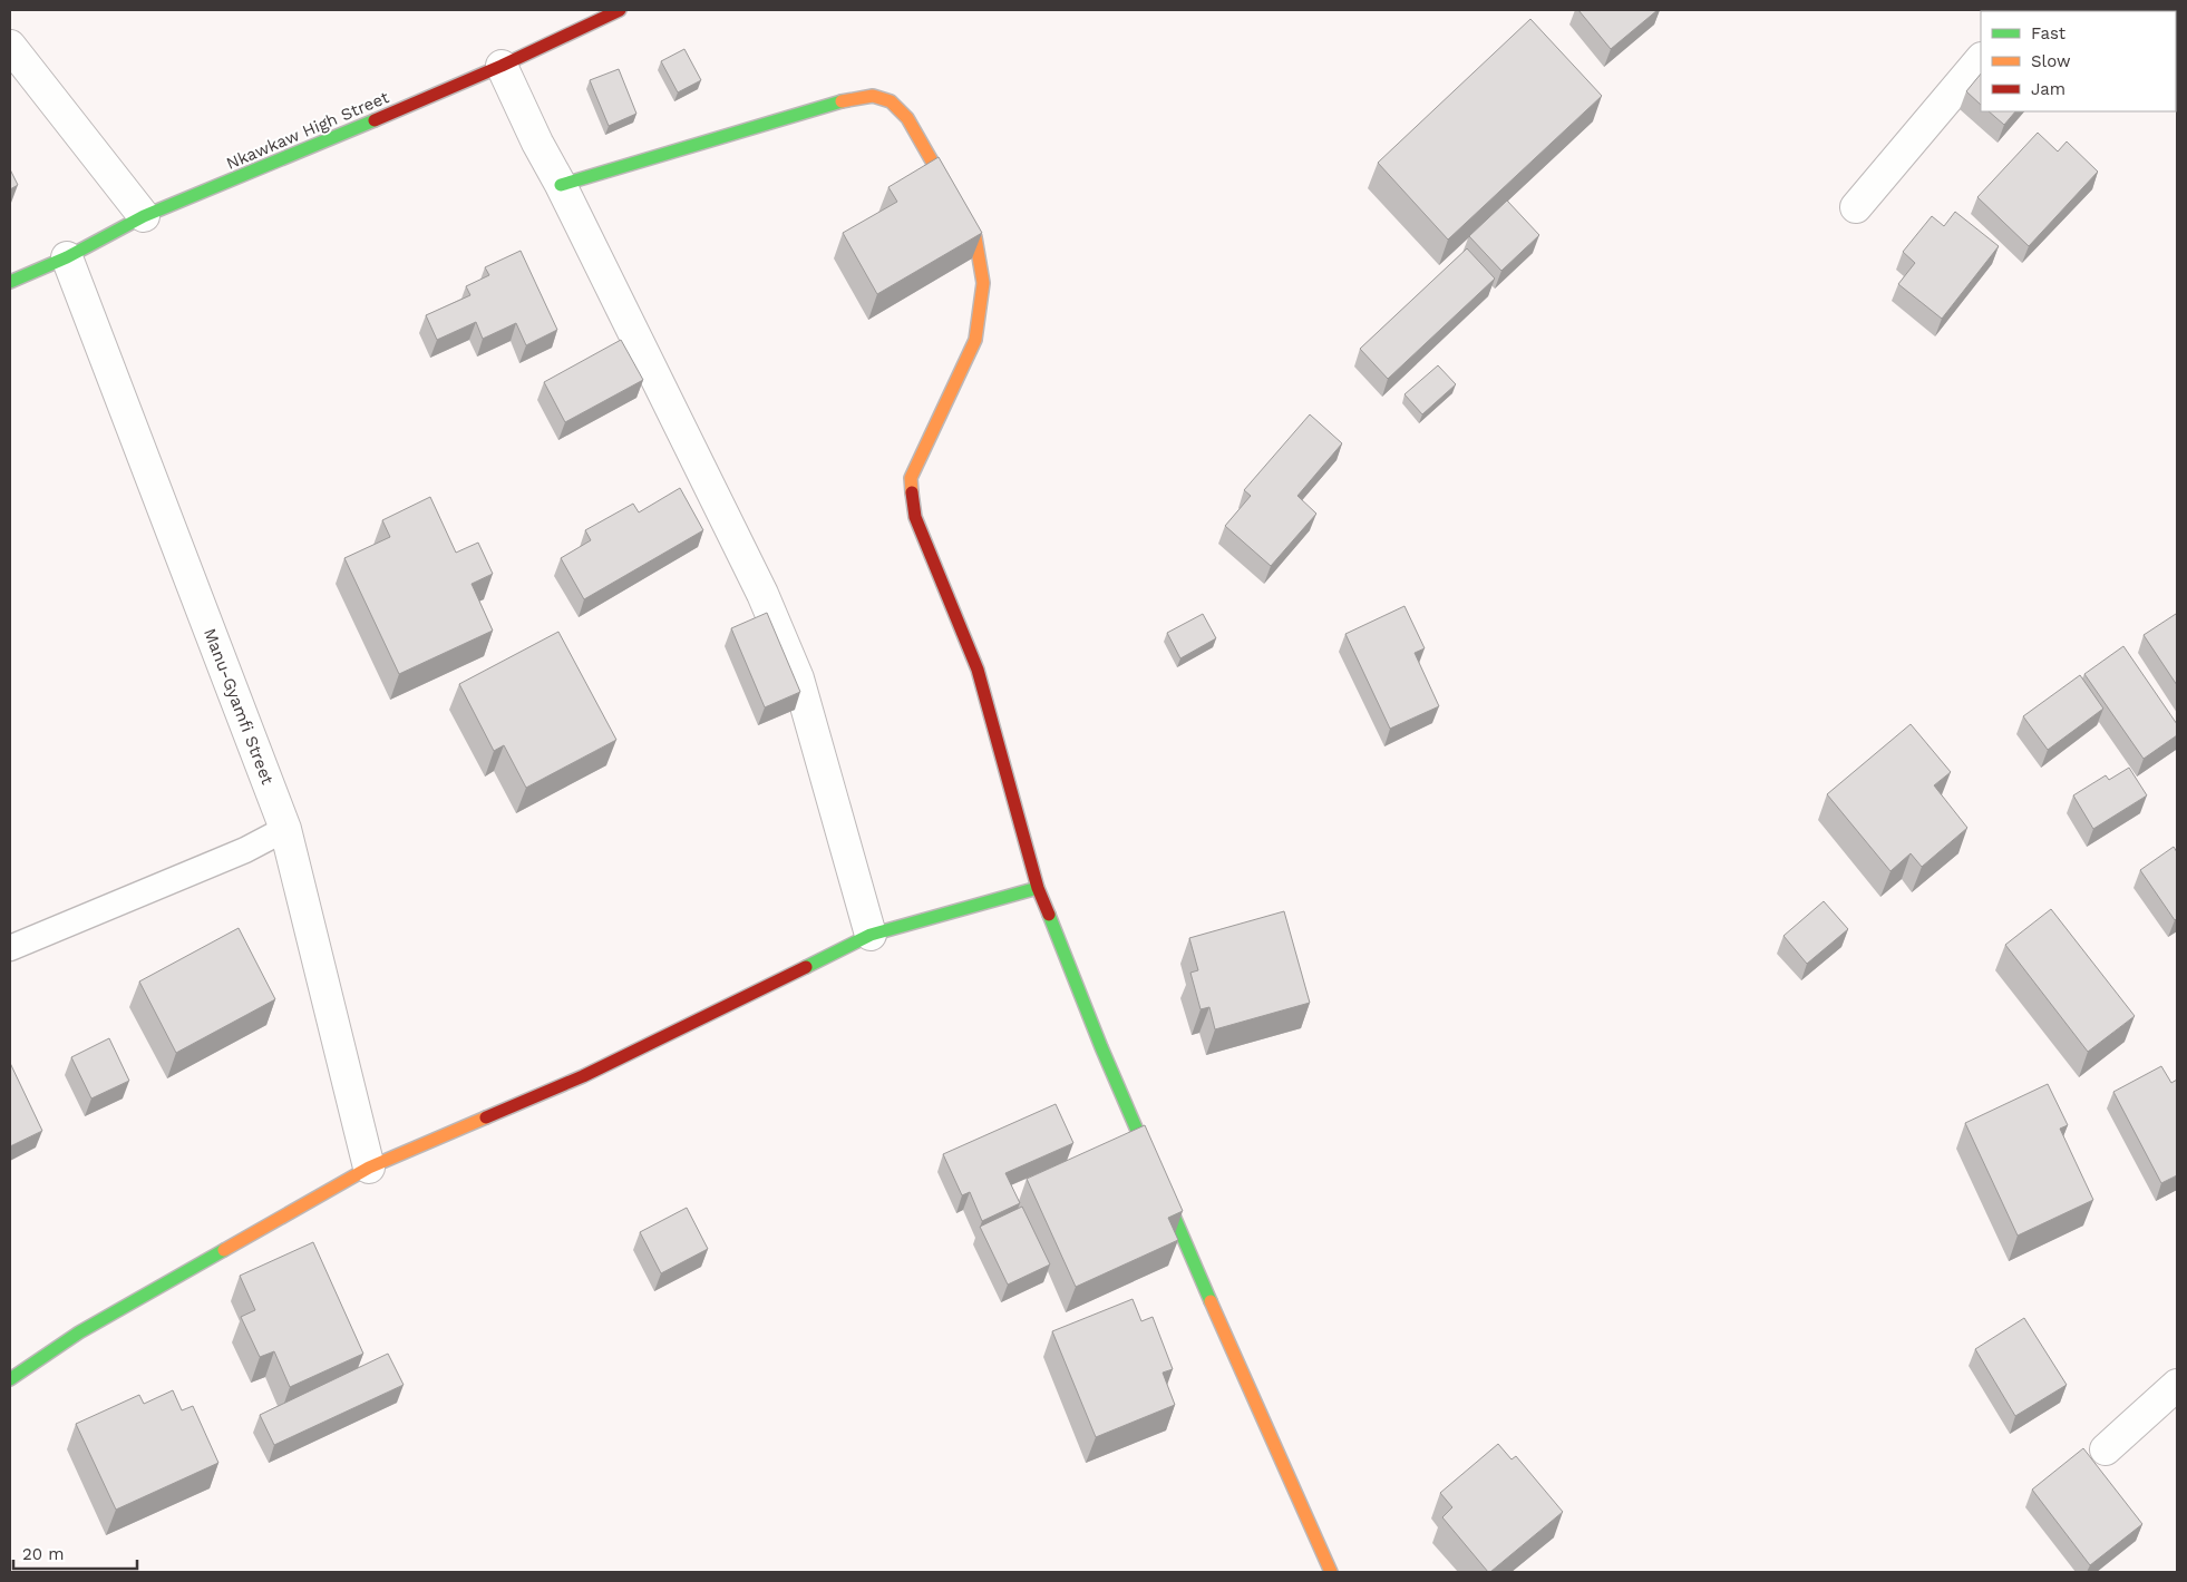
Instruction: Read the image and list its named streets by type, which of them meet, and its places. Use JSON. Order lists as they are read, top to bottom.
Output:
{
  "streets": {
    "street": ["Nkawkaw High Street", "Manu-Gyamfi Street"]
  },
  "crossings": [
    ["Nkawkaw High Street", "Manu-Gyamfi Street"]
  ],
  "legend": ["Fast", "Slow", "Jam"],
  "scale_bar": "20 m"
}
